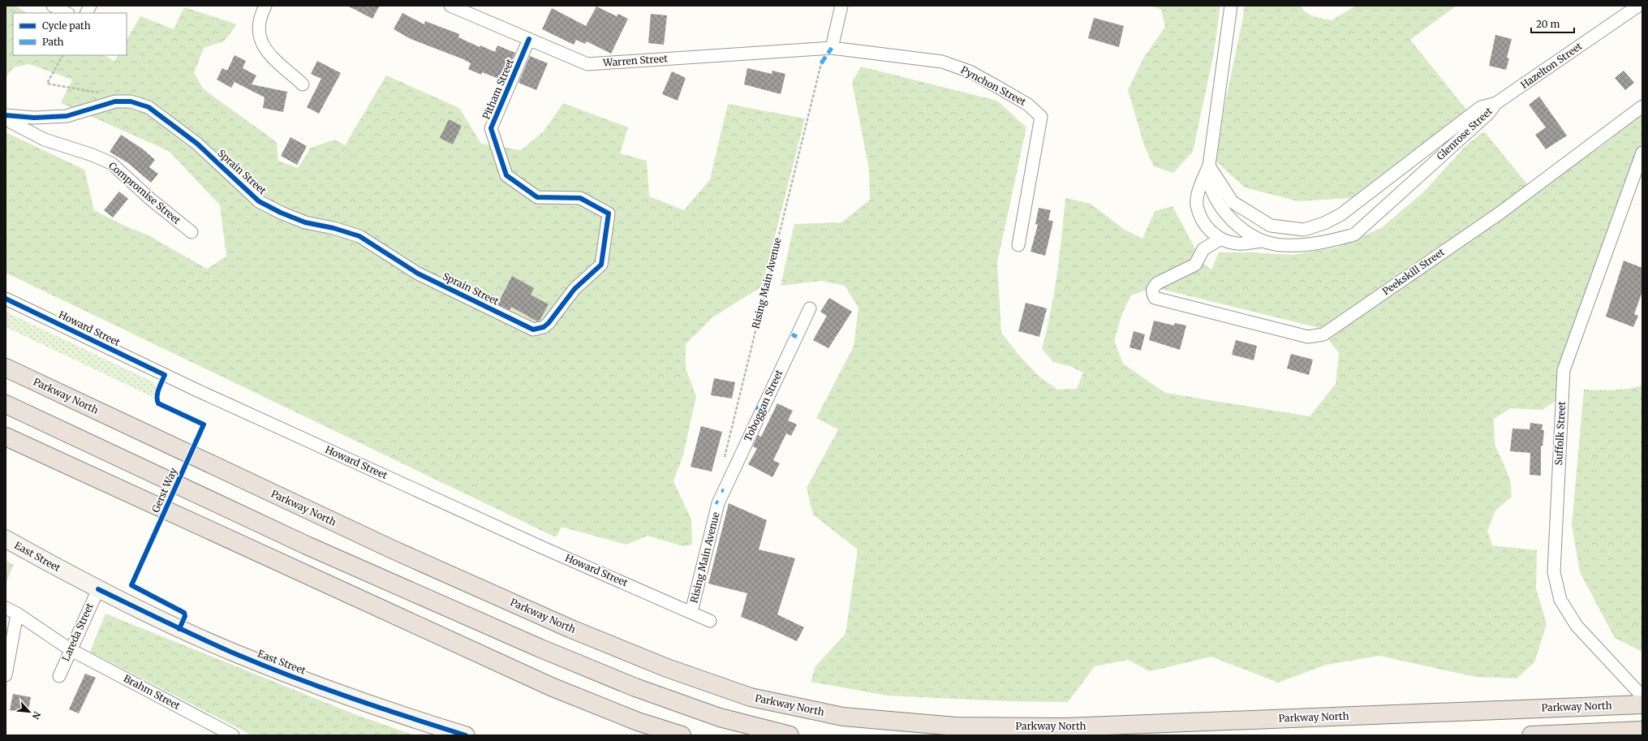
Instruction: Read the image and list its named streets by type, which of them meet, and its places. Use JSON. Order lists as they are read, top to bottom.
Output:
{
  "streets": {
    "highway": ["Parkway North"],
    "main road": ["East Street"],
    "street": [
      "Warren Street",
      "Hazelton Street",
      "Pynchon Street",
      "Pitham Street",
      "Glenrose Street",
      "Sprain Street",
      "Compromise Street",
      "Peekskill Street",
      "Rising Main Avenue",
      "Howard Street",
      "Toboggan Street",
      "Suffolk Street",
      "Lareda Street",
      "Brahm Street"
    ],
    "cycle path": ["Gerst Way"]
  },
  "crossings": [
    ["Warren Street", "Pynchon Street"],
    ["Warren Street", "Pitham Street"],
    ["Hazelton Street", "Glenrose Street"],
    ["Pitham Street", "Sprain Street"],
    ["Rising Main Avenue", "Howard Street"],
    ["Rising Main Avenue", "Toboggan Street"],
    ["Howard Street", "Gerst Way"],
    ["East Street", "Lareda Street"],
    ["Lareda Street", "Brahm Street"]
  ],
  "legend": ["Cycle path", "Path"],
  "scale_bar": "20 m",
  "north": "bottom right"
}
